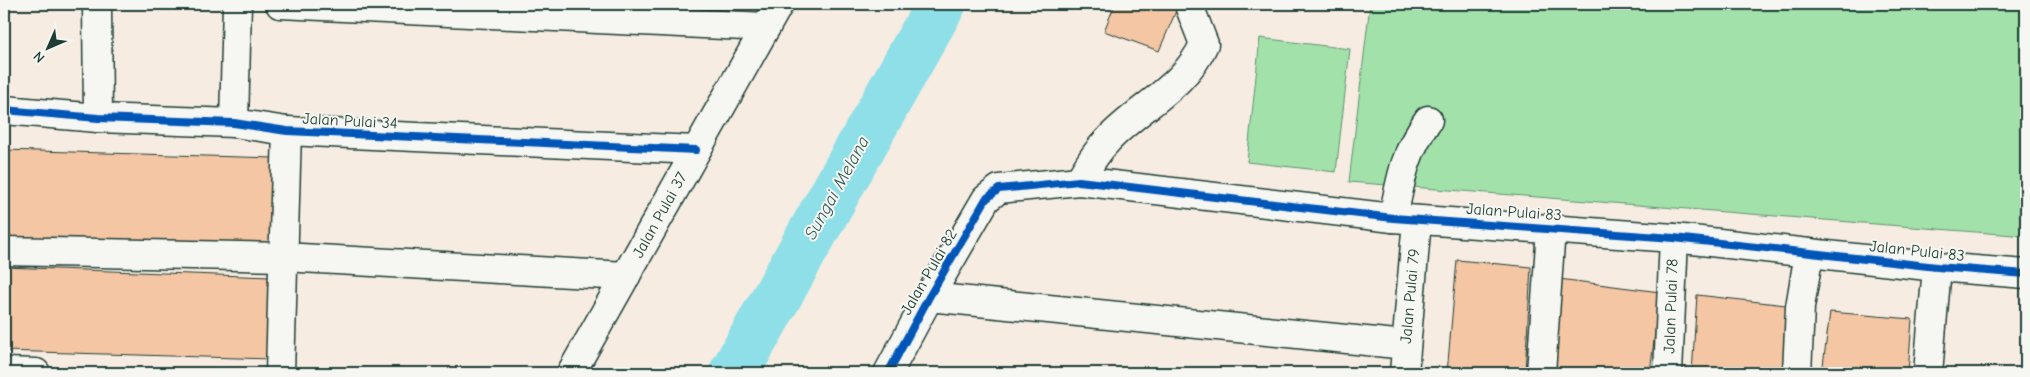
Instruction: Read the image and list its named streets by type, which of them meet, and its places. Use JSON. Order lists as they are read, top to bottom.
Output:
{
  "streets": {
    "street": [
      "Jalan Pulai 34",
      "Jalan Pulai 83",
      "Jalan Pulai 37",
      "Jalan Pulai 82",
      "Jalan Pulai 79",
      "Jalan Pulai 78"
    ]
  },
  "crossings": [
    ["Jalan Pulai 34", "Jalan Pulai 37"],
    ["Jalan Pulai 83", "Jalan Pulai 82"],
    ["Jalan Pulai 83", "Jalan Pulai 79"],
    ["Jalan Pulai 83", "Jalan Pulai 78"]
  ],
  "water": ["Sungai Melana"],
  "north": "bottom left"
}
